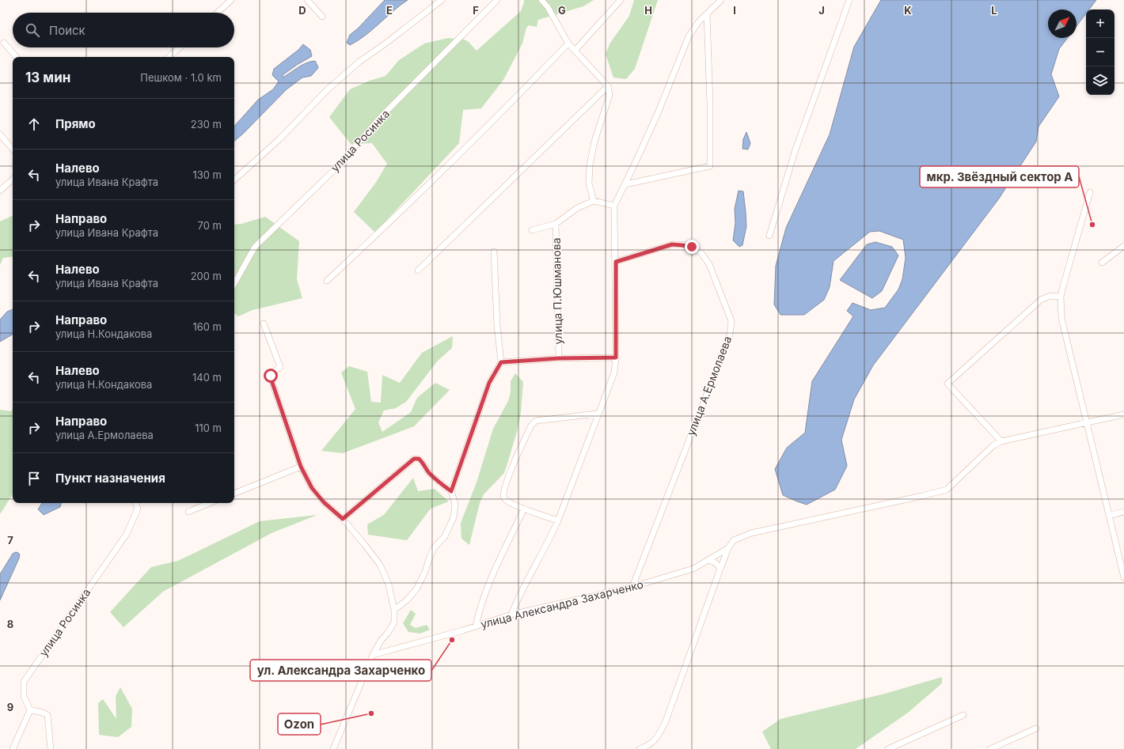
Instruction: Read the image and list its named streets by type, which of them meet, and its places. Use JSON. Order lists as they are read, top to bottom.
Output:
{
  "streets": {
    "street": [
      "улица Росинка",
      "улица П.Юшманова",
      "улица А.Ермолаева",
      "улица Александра Захарченко"
    ]
  },
  "crossings": [
    ["улица А.Ермолаева", "улица Александра Захарченко"]
  ],
  "places": ["мкр. Звёздный сектор А", "ул. Александра Захарченко", "Ozon"],
  "north": "top right",
  "page": {
    "map_buttons": ["+", "−"],
    "search": "Поиск",
    "heading": ["13 мин", "Пешком · 1.0 km"],
    "list": [
      ["Прямо", "230 m"],
      ["Налево", "улица Ивана Крафта", "130 m"],
      ["Направо", "улица Ивана Крафта", "70 m"],
      ["Налево", "улица Ивана Крафта", "200 m"],
      ["Направо", "улица Н.Кондакова", "160 m"],
      ["Налево", "улица Н.Кондакова", "140 m"],
      ["Направо", "улица А.Ермолаева", "110 m"],
      "Пункт назначения"
    ]
  },
  "grid": {
    "columns": [
      "D",
      "E",
      "F",
      "G",
      "H",
      "I",
      "J",
      "K",
      "L"
    ],
    "rows": ["7", "8", "9"]
  }
}
